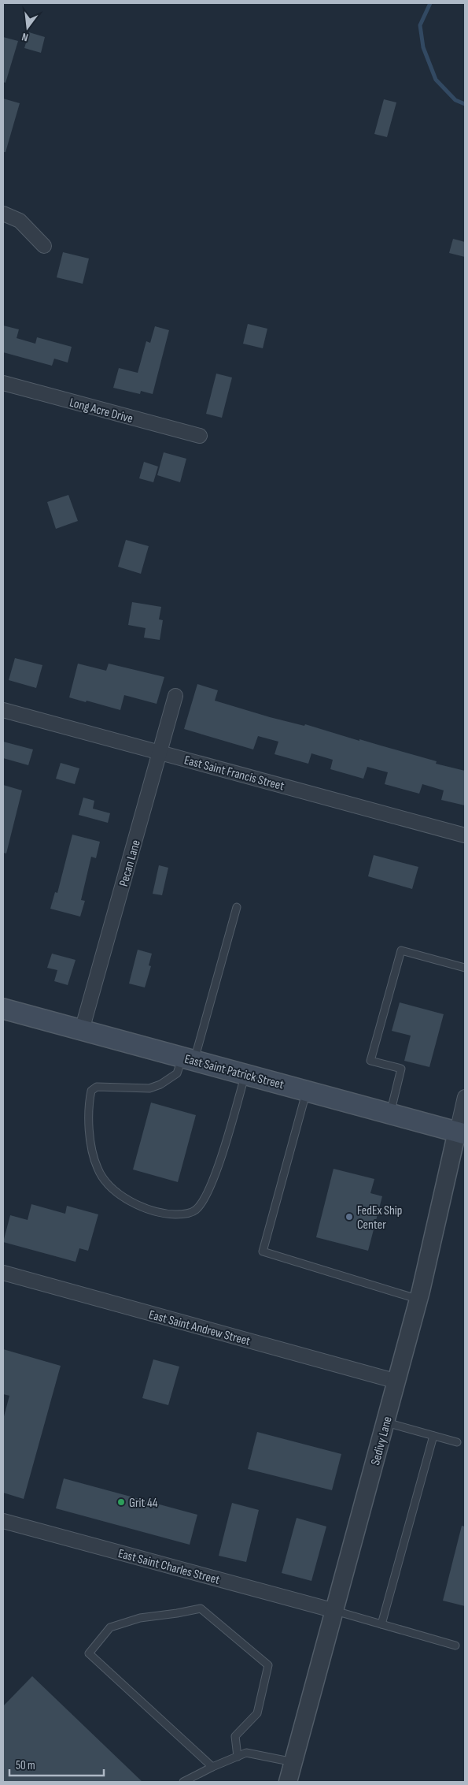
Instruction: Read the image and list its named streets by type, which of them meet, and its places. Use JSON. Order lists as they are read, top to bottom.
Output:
{
  "streets": {
    "main road": ["East Saint Patrick Street"],
    "street": [
      "Long Acre Drive",
      "East Saint Francis Street",
      "Pecan Lane",
      "East Saint Andrew Street",
      "Sedivy Lane",
      "East Saint Charles Street"
    ]
  },
  "crossings": [
    ["East Saint Francis Street", "Pecan Lane"],
    ["Pecan Lane", "East Saint Patrick Street"],
    ["East Saint Patrick Street", "Sedivy Lane"],
    ["East Saint Andrew Street", "Sedivy Lane"],
    ["Sedivy Lane", "East Saint Charles Street"]
  ],
  "places": ["FedEx Ship Center", "Grit 44"],
  "scale_bar": "50 m",
  "north": "bottom"
}
